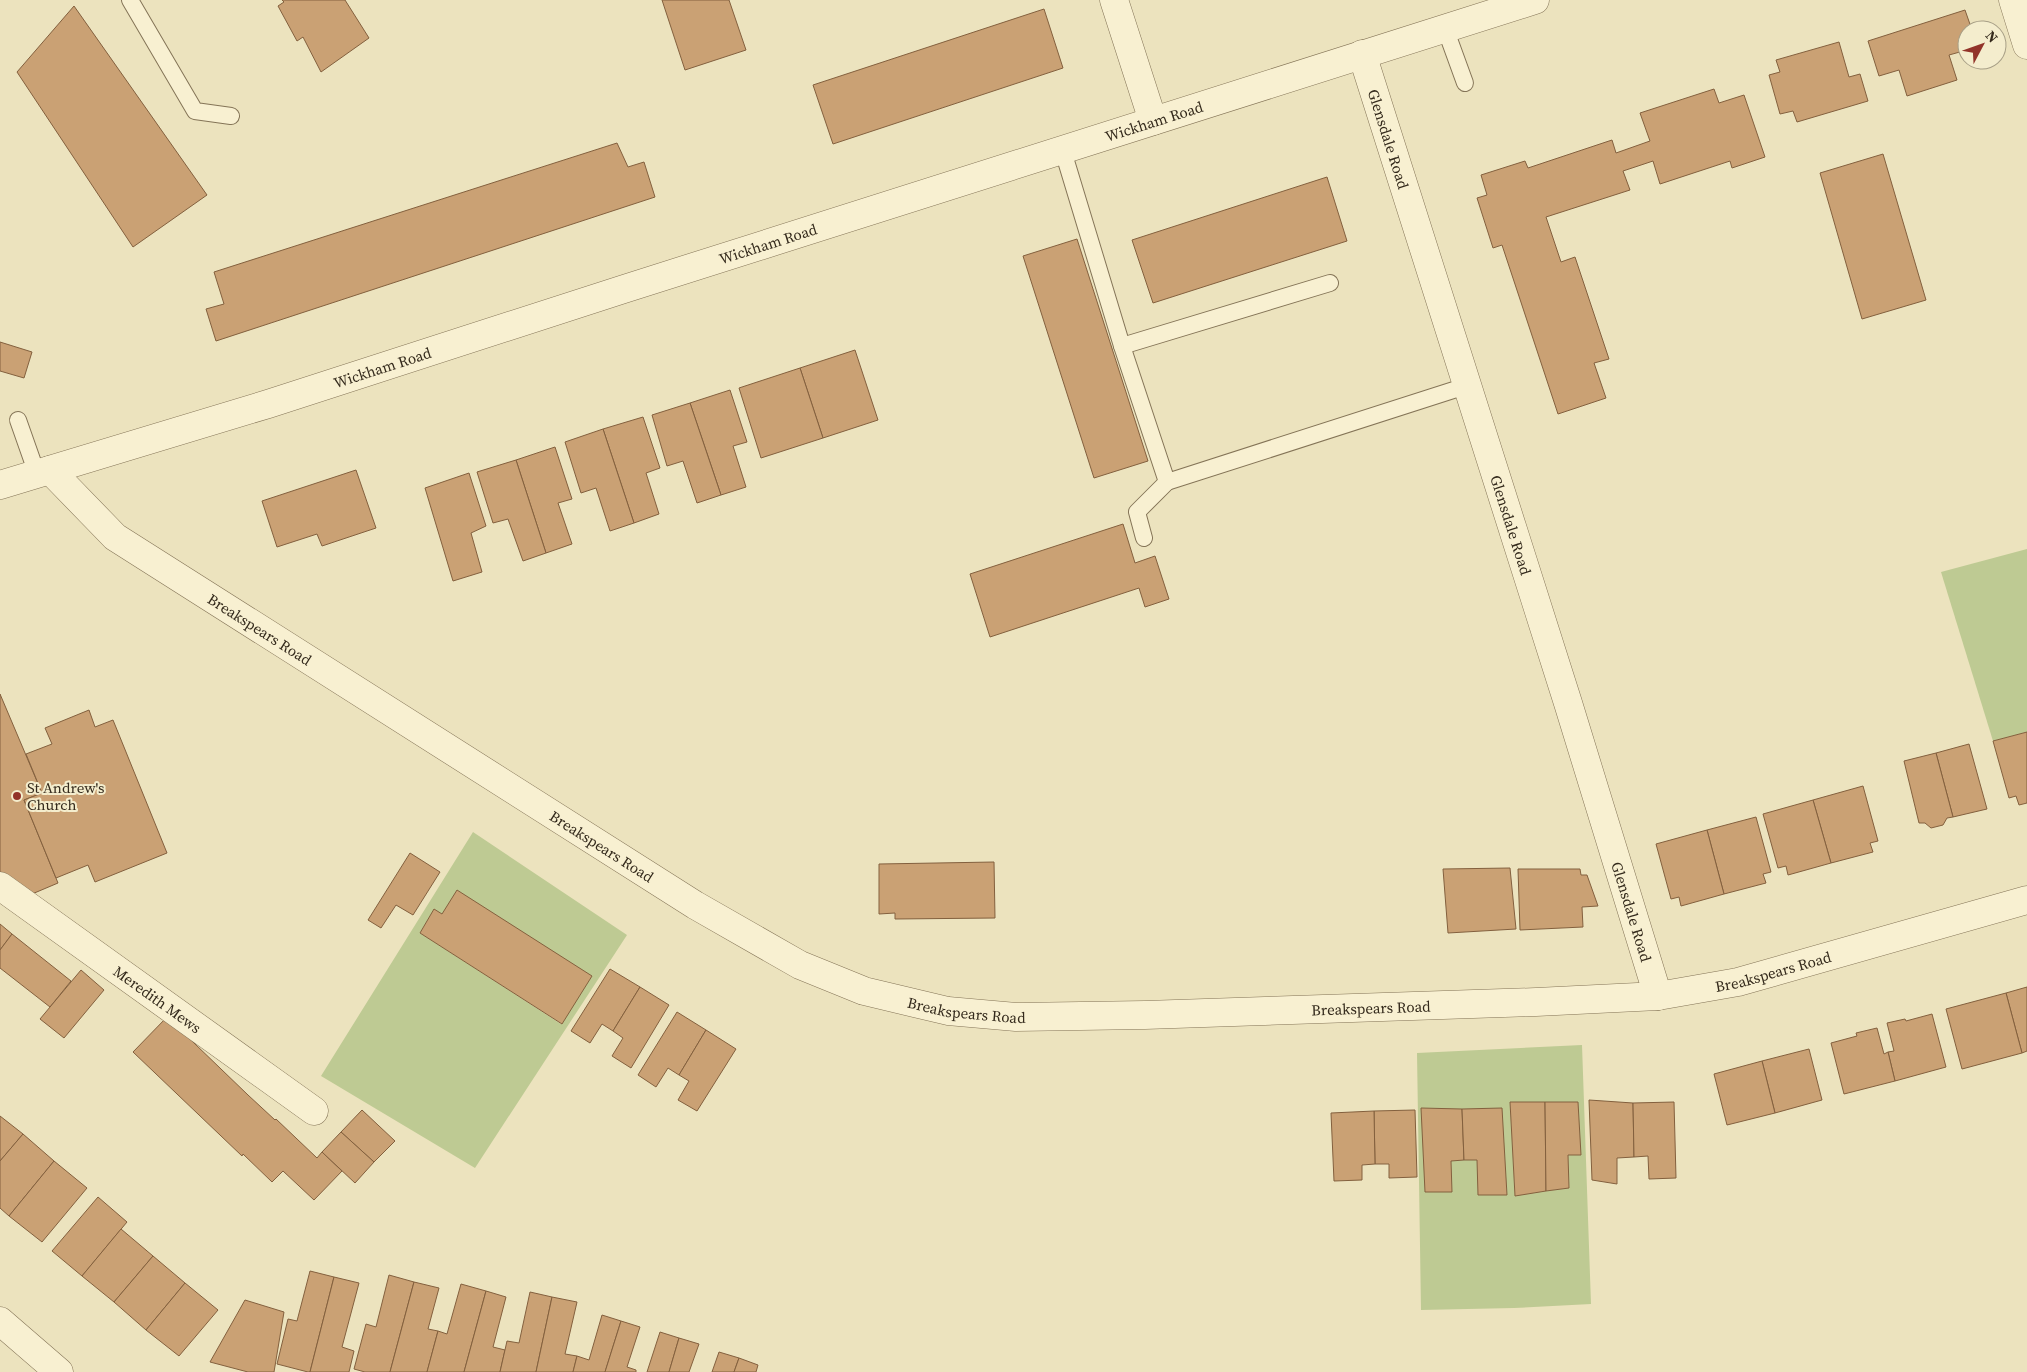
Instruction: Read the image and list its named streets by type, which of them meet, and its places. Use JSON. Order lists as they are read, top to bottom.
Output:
{
  "streets": {
    "street": [
      "Wickham Road",
      "Glensdale Road",
      "Breakspears Road",
      "Meredith Mews"
    ]
  },
  "crossings": [
    ["Wickham Road", "Glensdale Road"],
    ["Wickham Road", "Breakspears Road"],
    ["Glensdale Road", "Breakspears Road"]
  ],
  "places": ["St Andrew's Church"],
  "north": "top right"
}
